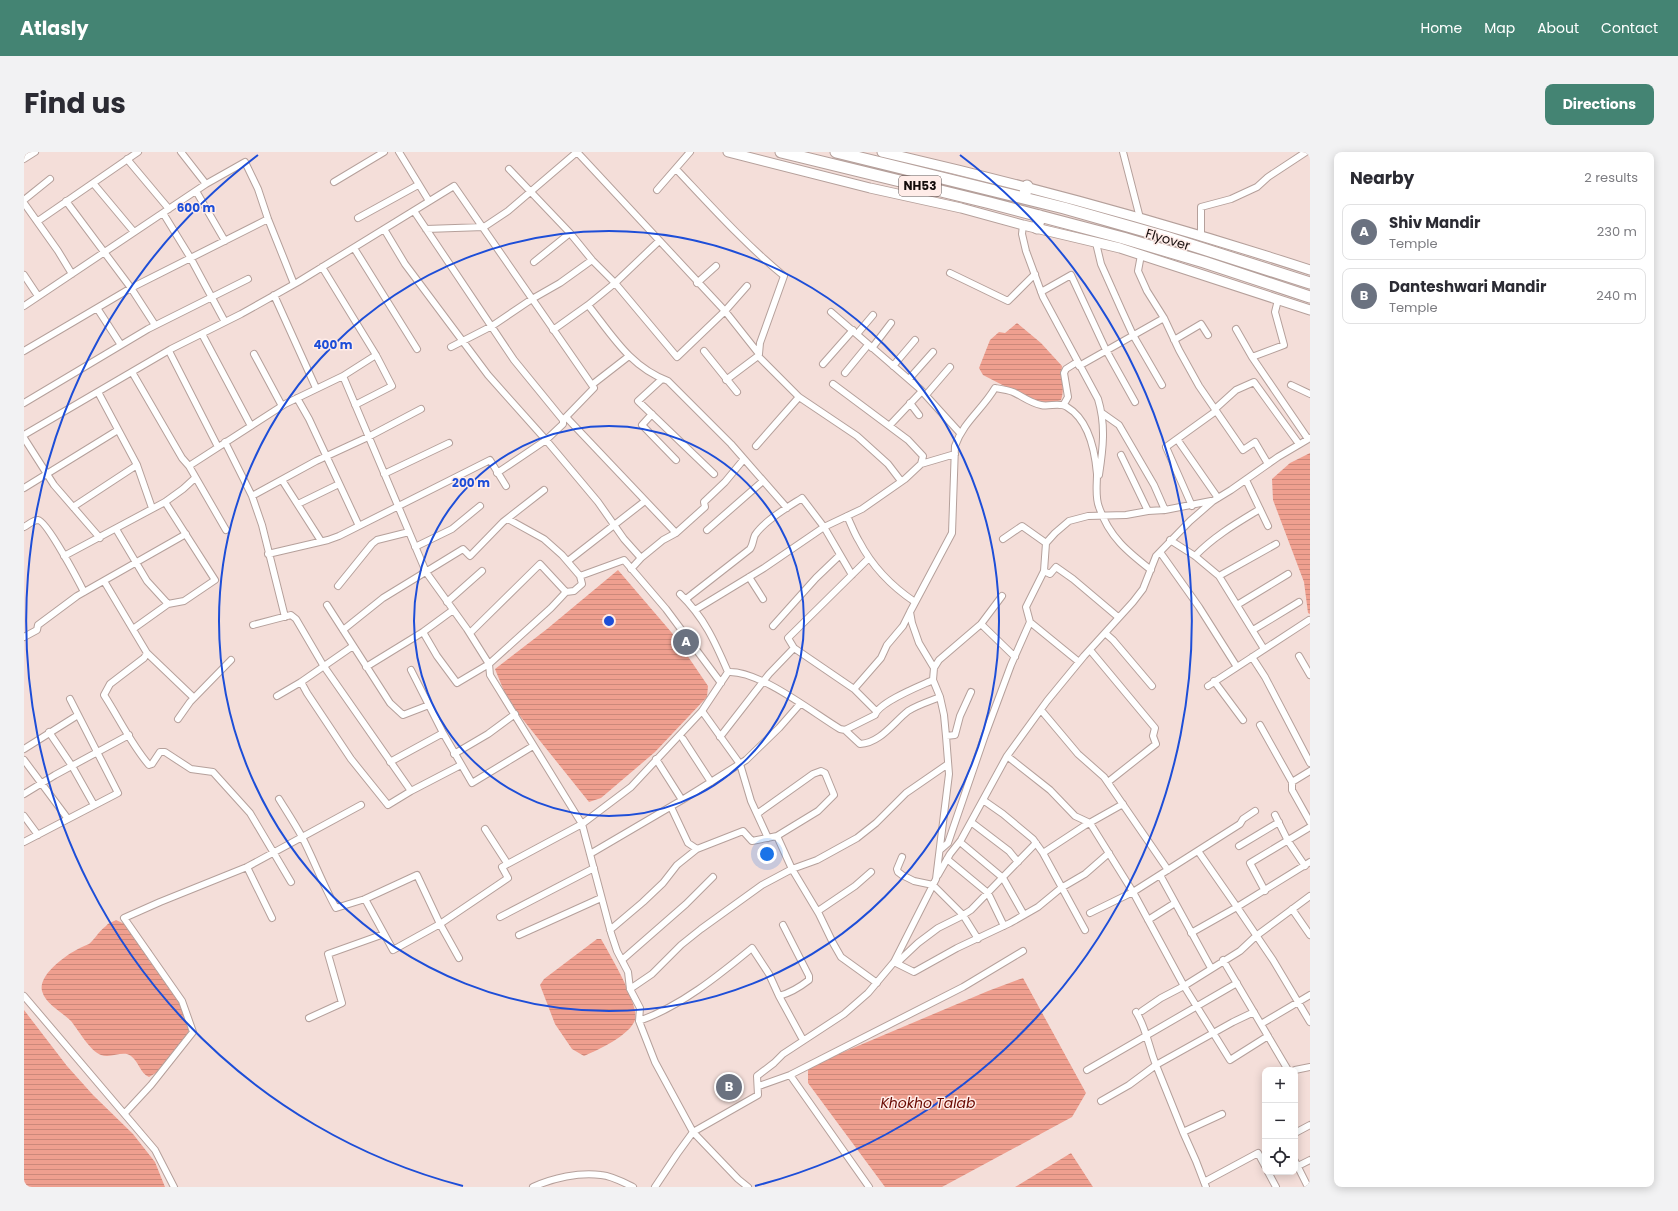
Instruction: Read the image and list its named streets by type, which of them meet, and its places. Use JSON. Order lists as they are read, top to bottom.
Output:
{
  "streets": {
    "highway": ["NH53", "Flyover"]
  },
  "crossings": [
    ["NH53", "Flyover"]
  ],
  "water": ["Khokho Talab"],
  "page": {
    "header": "Atlasly",
    "nav": [
      "Home",
      "Map",
      "About",
      "Contact"
    ],
    "title": "Find us",
    "buttons": "Directions",
    "heading": ["Nearby", "2 results"],
    "list": [
      {
        "mark": "A",
        "name": "Shiv Mandir",
        "note": "Temple",
        "value": "230 m"
      },
      {
        "mark": "B",
        "name": "Danteshwari Mandir",
        "note": "Temple",
        "value": "240 m"
      }
    ],
    "pins": ["A", "B"],
    "map_buttons": ["+", "−"]
  },
  "rings": ["600 m", "400 m", "200 m"]
}
